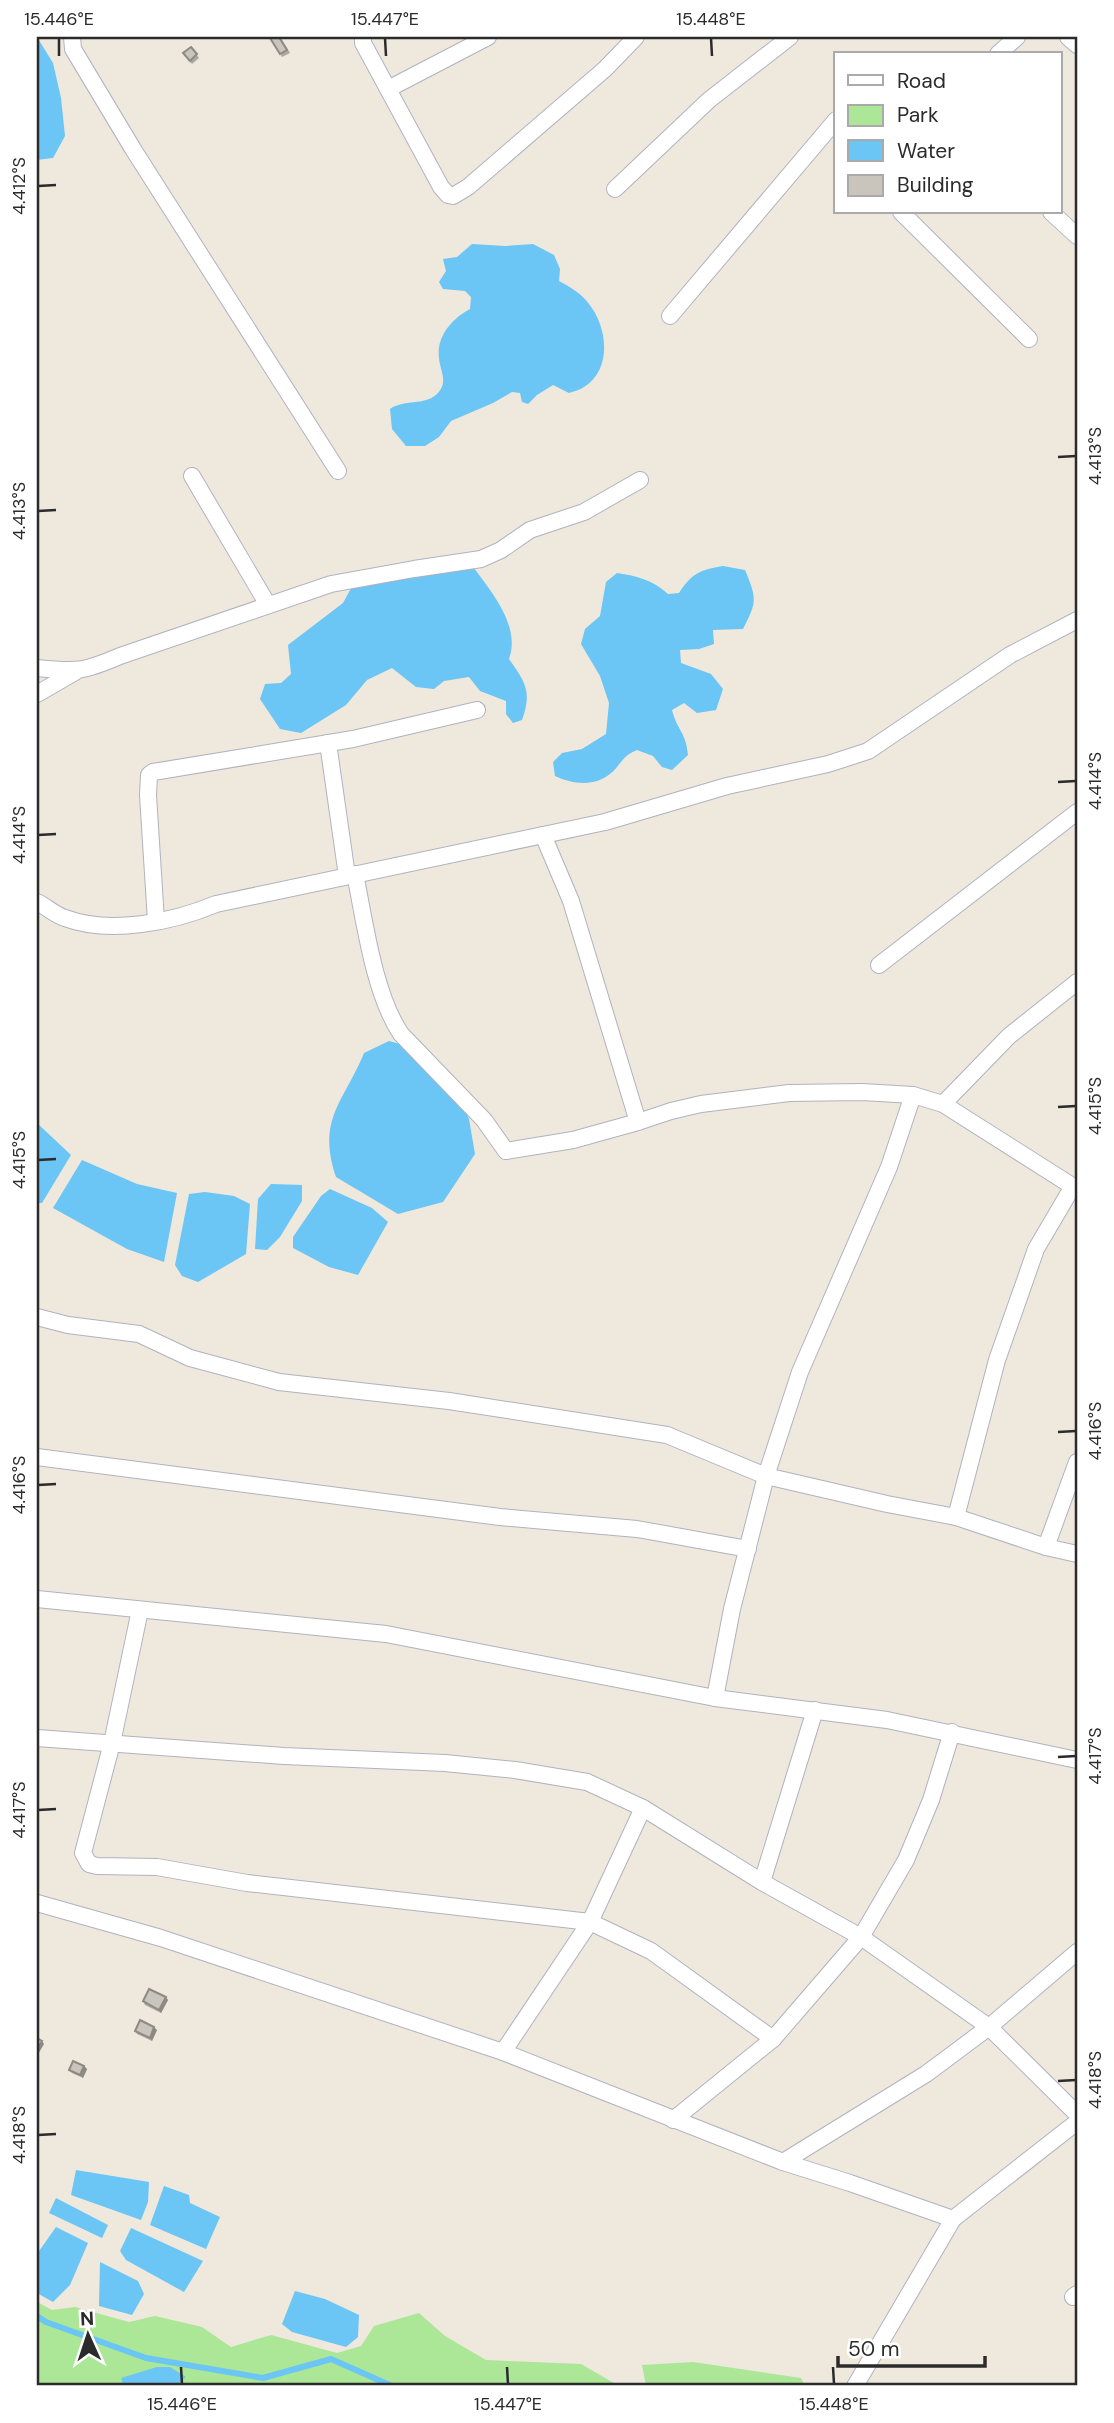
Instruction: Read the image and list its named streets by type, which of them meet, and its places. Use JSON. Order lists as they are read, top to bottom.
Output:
{
  "legend": [
    "Road",
    "Park",
    "Water",
    "Building"
  ],
  "scale_bar": "50 m",
  "north": "top",
  "coordinates": [
    "15.446°E",
    "15.447°E",
    "15.448°E",
    "4.412°S",
    "4.413°S",
    "4.414°S",
    "4.415°S",
    "4.416°S",
    "4.417°S",
    "4.418°S"
  ]
}
